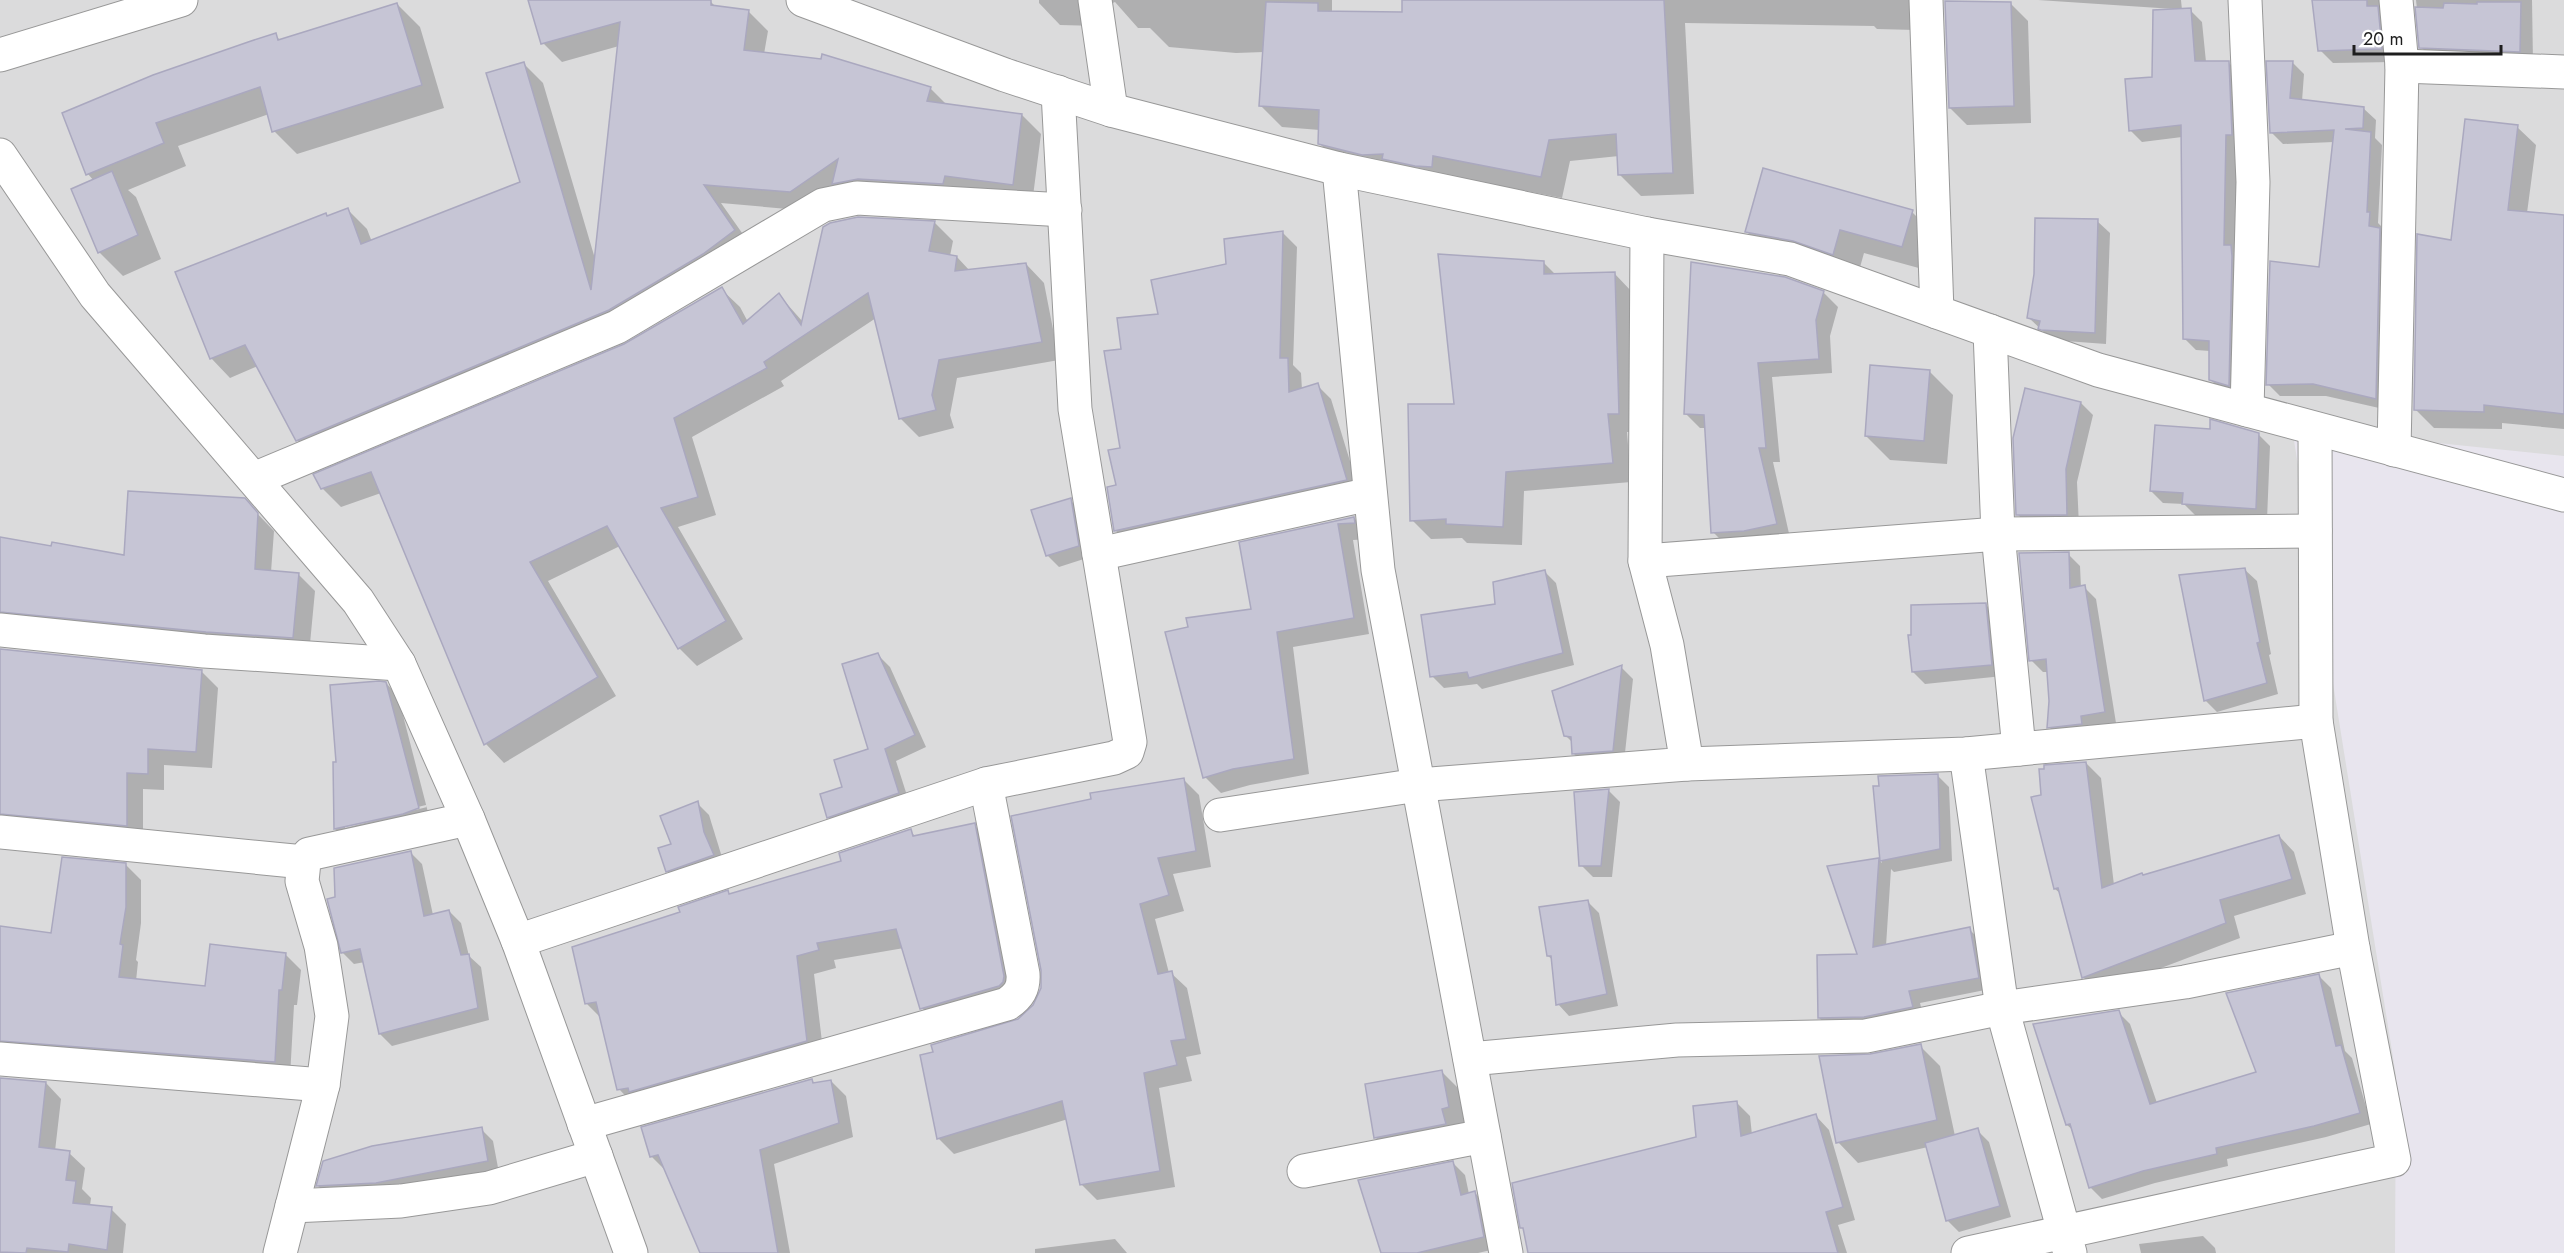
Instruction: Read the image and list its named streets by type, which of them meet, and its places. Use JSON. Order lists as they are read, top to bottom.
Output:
{
  "scale_bar": "20 m"
}
